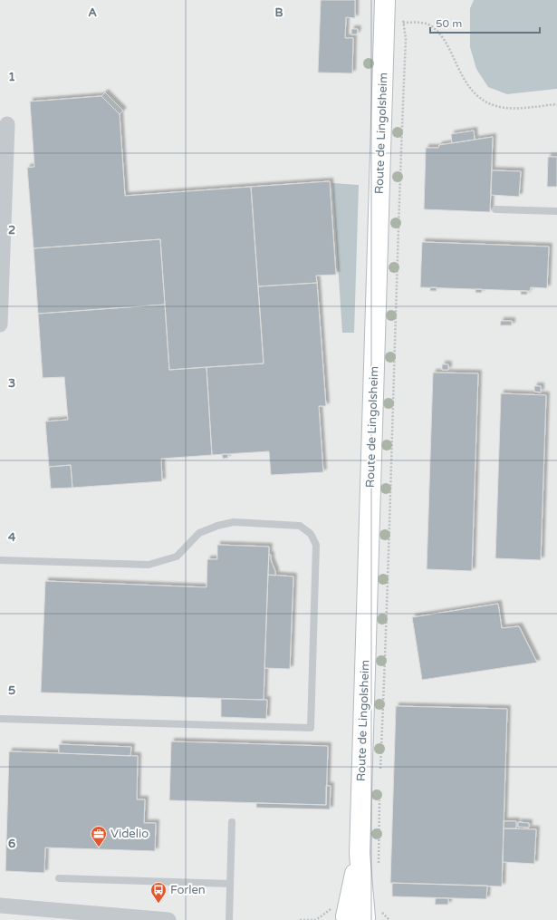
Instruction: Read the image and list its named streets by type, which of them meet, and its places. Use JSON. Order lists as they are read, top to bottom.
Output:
{
  "streets": {
    "main road": ["Route de Lingolsheim"]
  },
  "places": {
    "office": ["Videlio"],
    "bus stop": ["Forlen"]
  },
  "scale_bar": "50 m",
  "grid": {
    "columns": ["A", "B"],
    "rows": [
      "1",
      "2",
      "3",
      "4",
      "5",
      "6"
    ]
  }
}
